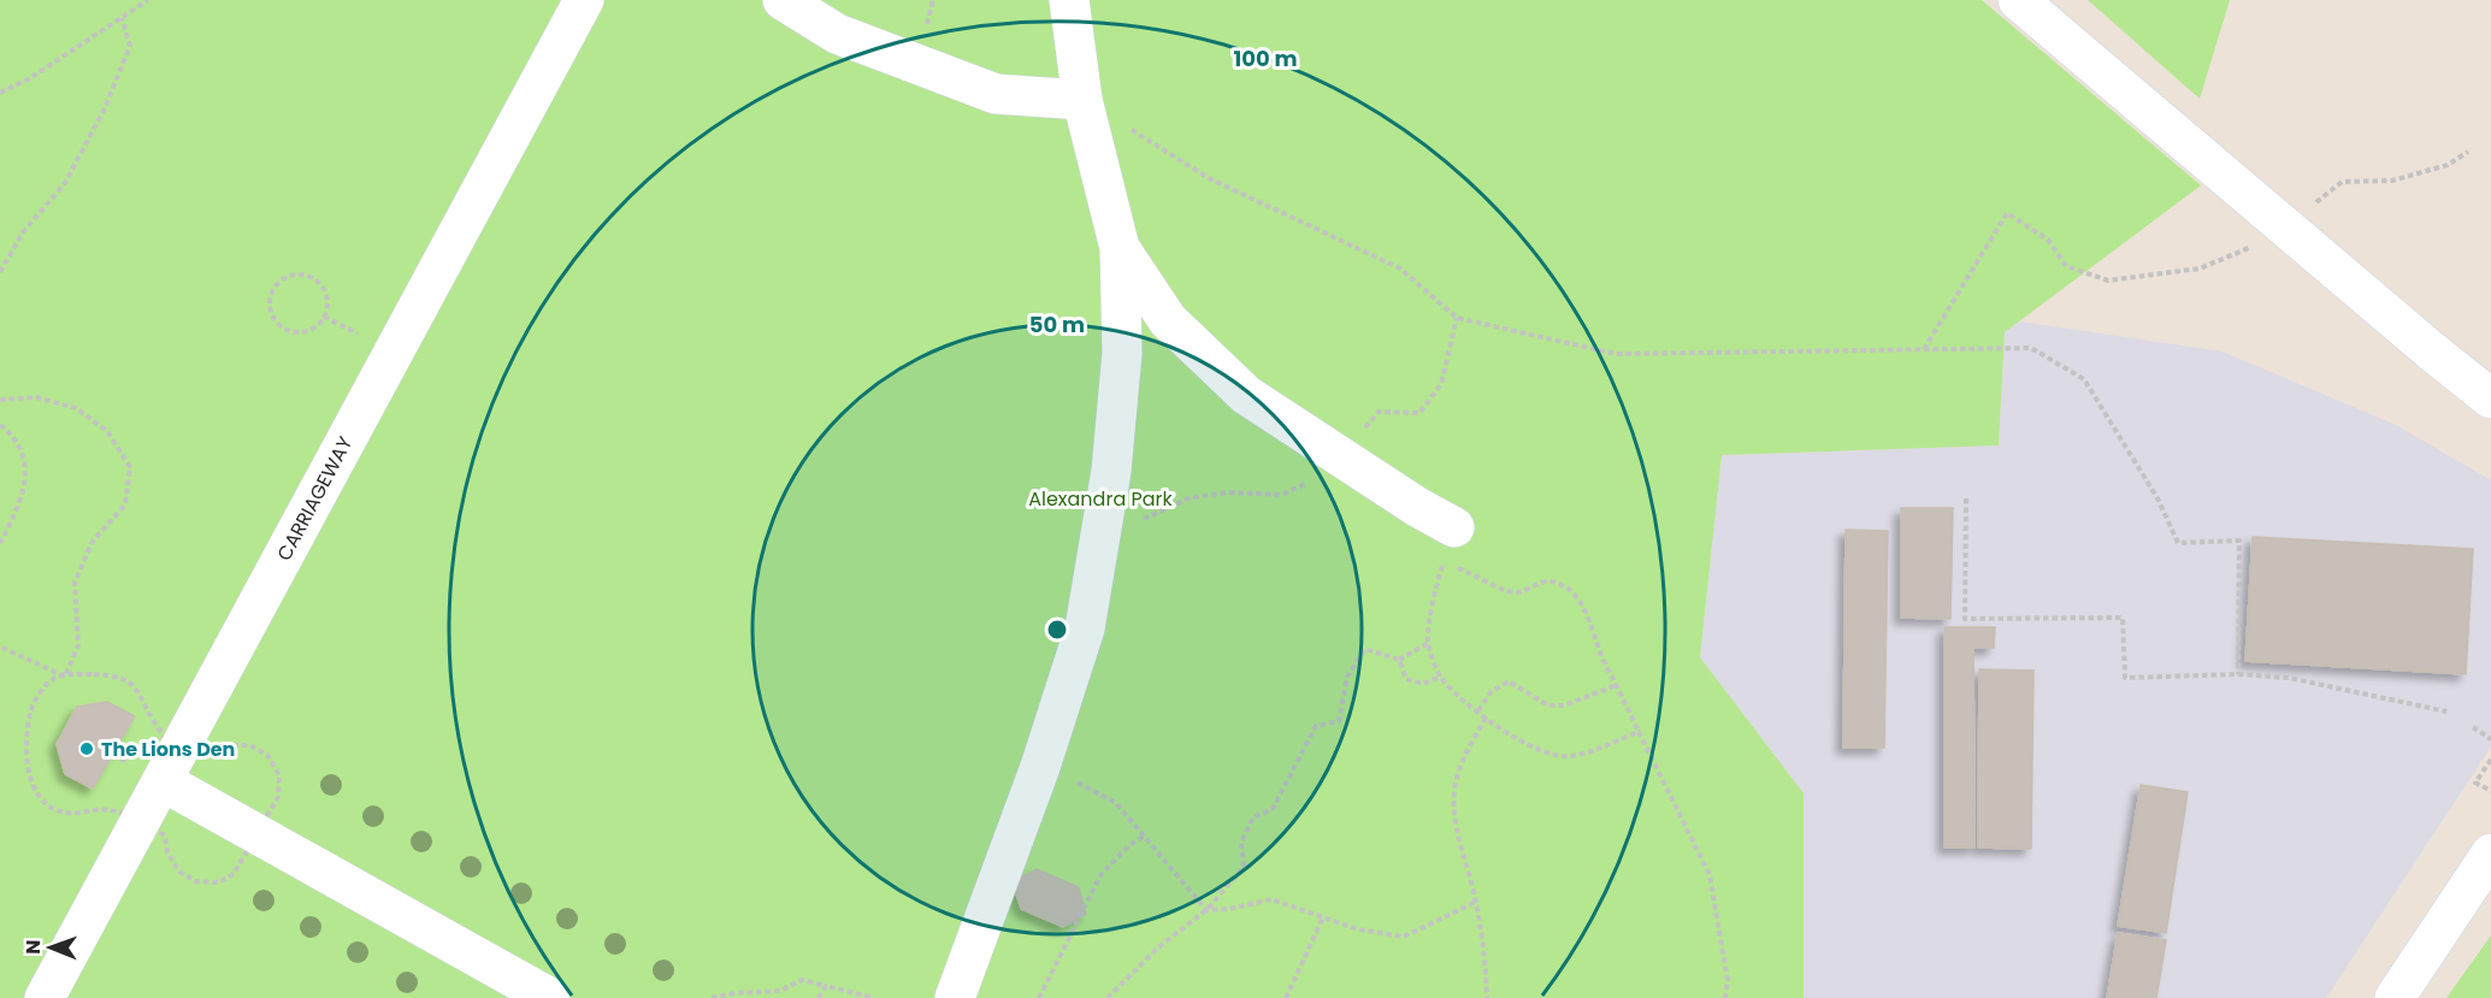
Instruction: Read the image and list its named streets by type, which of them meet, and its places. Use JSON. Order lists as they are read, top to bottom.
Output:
{
  "streets": {
    "street": ["CARRIAGEWAY"]
  },
  "parks": ["Alexandra Park"],
  "places": ["The Lions Den"],
  "north": "left",
  "rings": ["100 m", "50 m"]
}
